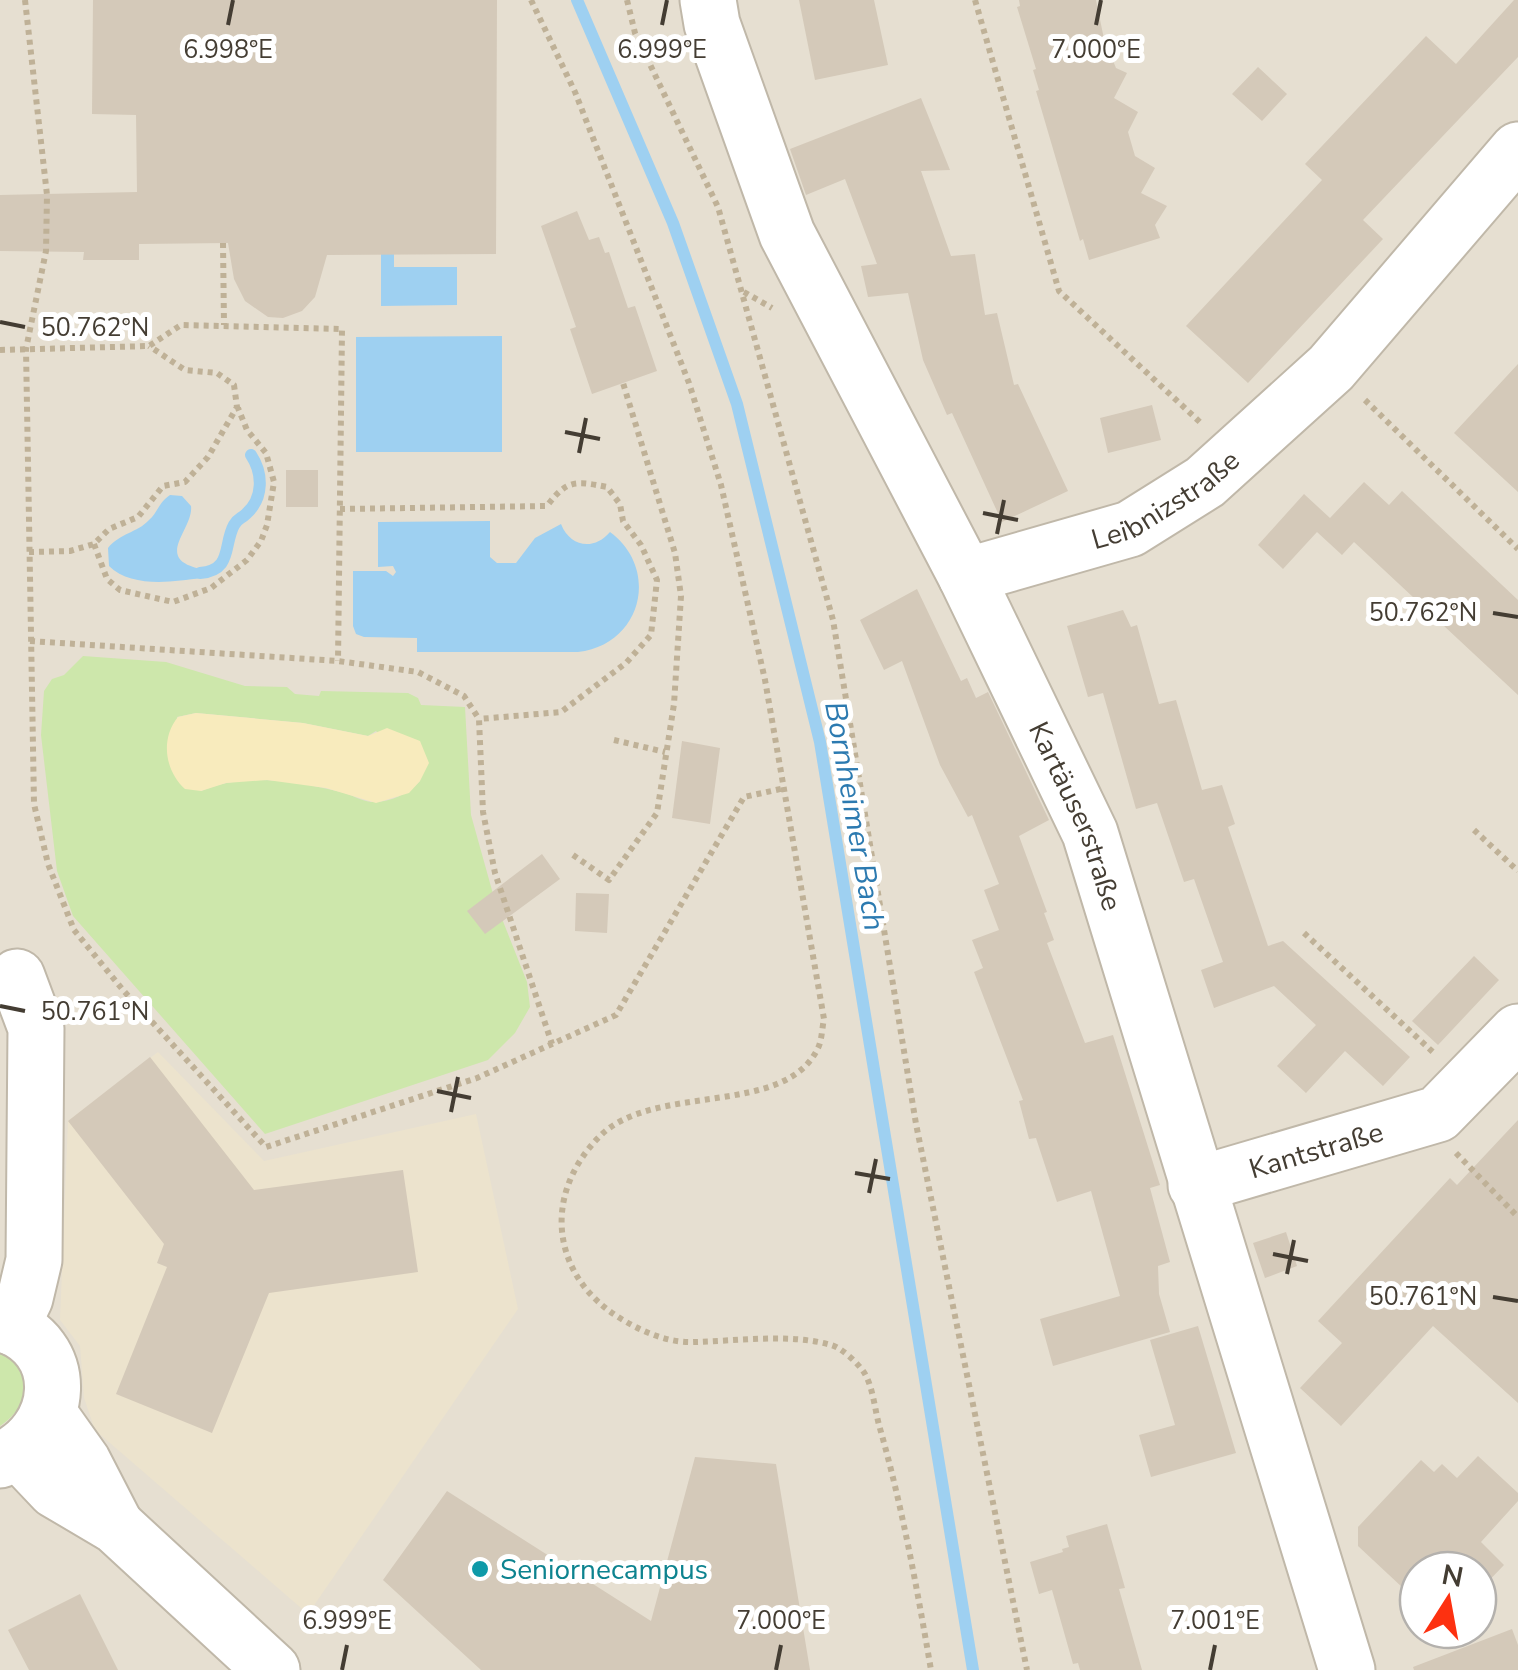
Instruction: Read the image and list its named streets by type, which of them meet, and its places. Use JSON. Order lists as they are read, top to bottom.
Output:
{
  "streets": {
    "street": ["Leibnizstraße", "Kartäuserstraße", "Kantstraße"]
  },
  "crossings": [
    ["Leibnizstraße", "Kartäuserstraße"],
    ["Kartäuserstraße", "Kantstraße"]
  ],
  "water": ["Bornheimer Bach"],
  "places": ["Seniornecampus"],
  "north": "top",
  "coordinates": [
    "6.998°E",
    "6.999°E",
    "7.000°E",
    "50.762°N",
    "50.761°N",
    "7.001°E"
  ]
}
